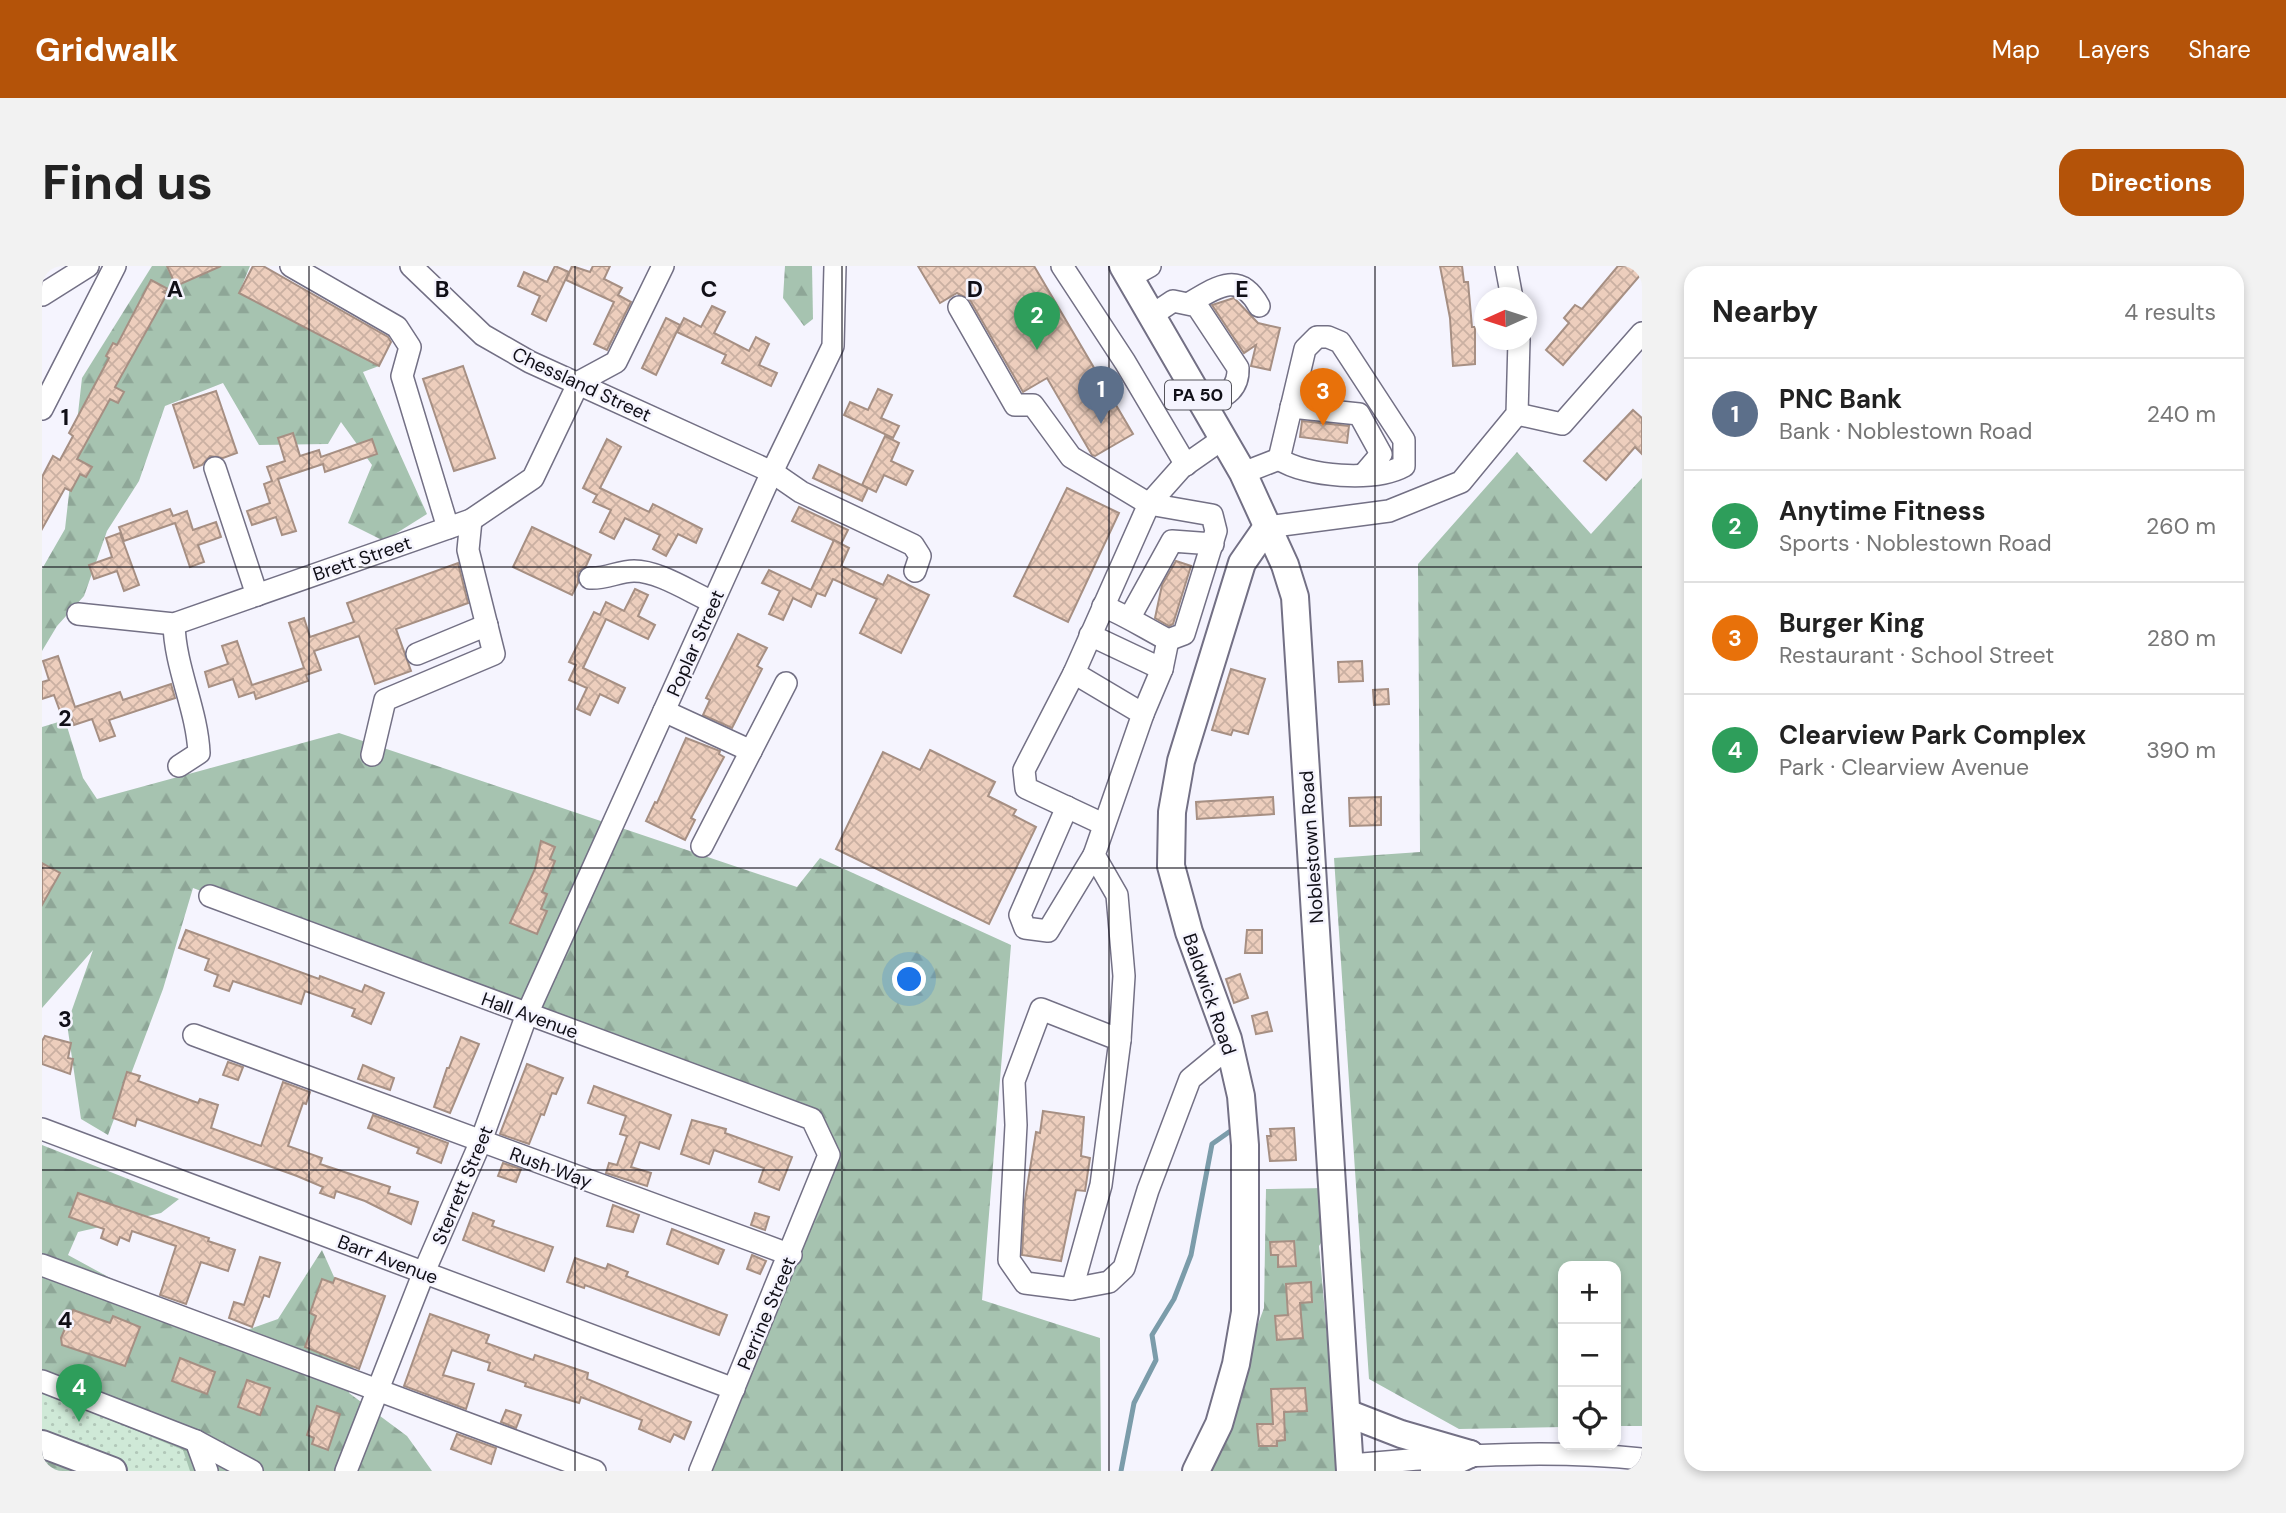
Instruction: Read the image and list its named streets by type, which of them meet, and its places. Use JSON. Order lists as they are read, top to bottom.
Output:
{
  "streets": {
    "main road": ["PA 50", "Noblestown Road", "Baldwick Road"],
    "street": [
      "Chessland Street",
      "Brett Street",
      "Poplar Street",
      "Hall Avenue",
      "Rush Way",
      "Sterrett Street",
      "Barr Avenue",
      "Perrine Street"
    ]
  },
  "crossings": [
    ["Chessland Street", "Brett Street"],
    ["Chessland Street", "Poplar Street"],
    ["Poplar Street", "Hall Avenue"],
    ["Poplar Street", "Sterrett Street"],
    ["Noblestown Road", "Baldwick Road"],
    ["Hall Avenue", "Sterrett Street"],
    ["Hall Avenue", "Perrine Street"],
    ["Rush Way", "Sterrett Street"],
    ["Rush Way", "Perrine Street"],
    ["Sterrett Street", "Barr Avenue"],
    ["Barr Avenue", "Perrine Street"]
  ],
  "north": "left",
  "page": {
    "header": "Gridwalk",
    "nav": ["Map", "Layers", "Share"],
    "buttons": "Directions",
    "title": "Find us",
    "heading": ["Nearby", "4 results"],
    "pins": [
      "2",
      "1",
      "3",
      "4"
    ],
    "list": [
      {
        "mark": "1",
        "name": "PNC Bank",
        "note": "Bank · Noblestown Road",
        "value": "240 m"
      },
      {
        "mark": "2",
        "name": "Anytime Fitness",
        "note": "Sports · Noblestown Road",
        "value": "260 m"
      },
      {
        "mark": "3",
        "name": "Burger King",
        "note": "Restaurant · School Street",
        "value": "280 m"
      },
      {
        "mark": "4",
        "name": "Clearview Park Complex",
        "note": "Park · Clearview Avenue",
        "value": "390 m"
      }
    ],
    "map_buttons": ["+", "−"]
  },
  "grid": {
    "columns": [
      "A",
      "B",
      "C",
      "D",
      "E"
    ],
    "rows": [
      "1",
      "2",
      "3",
      "4"
    ]
  }
}
